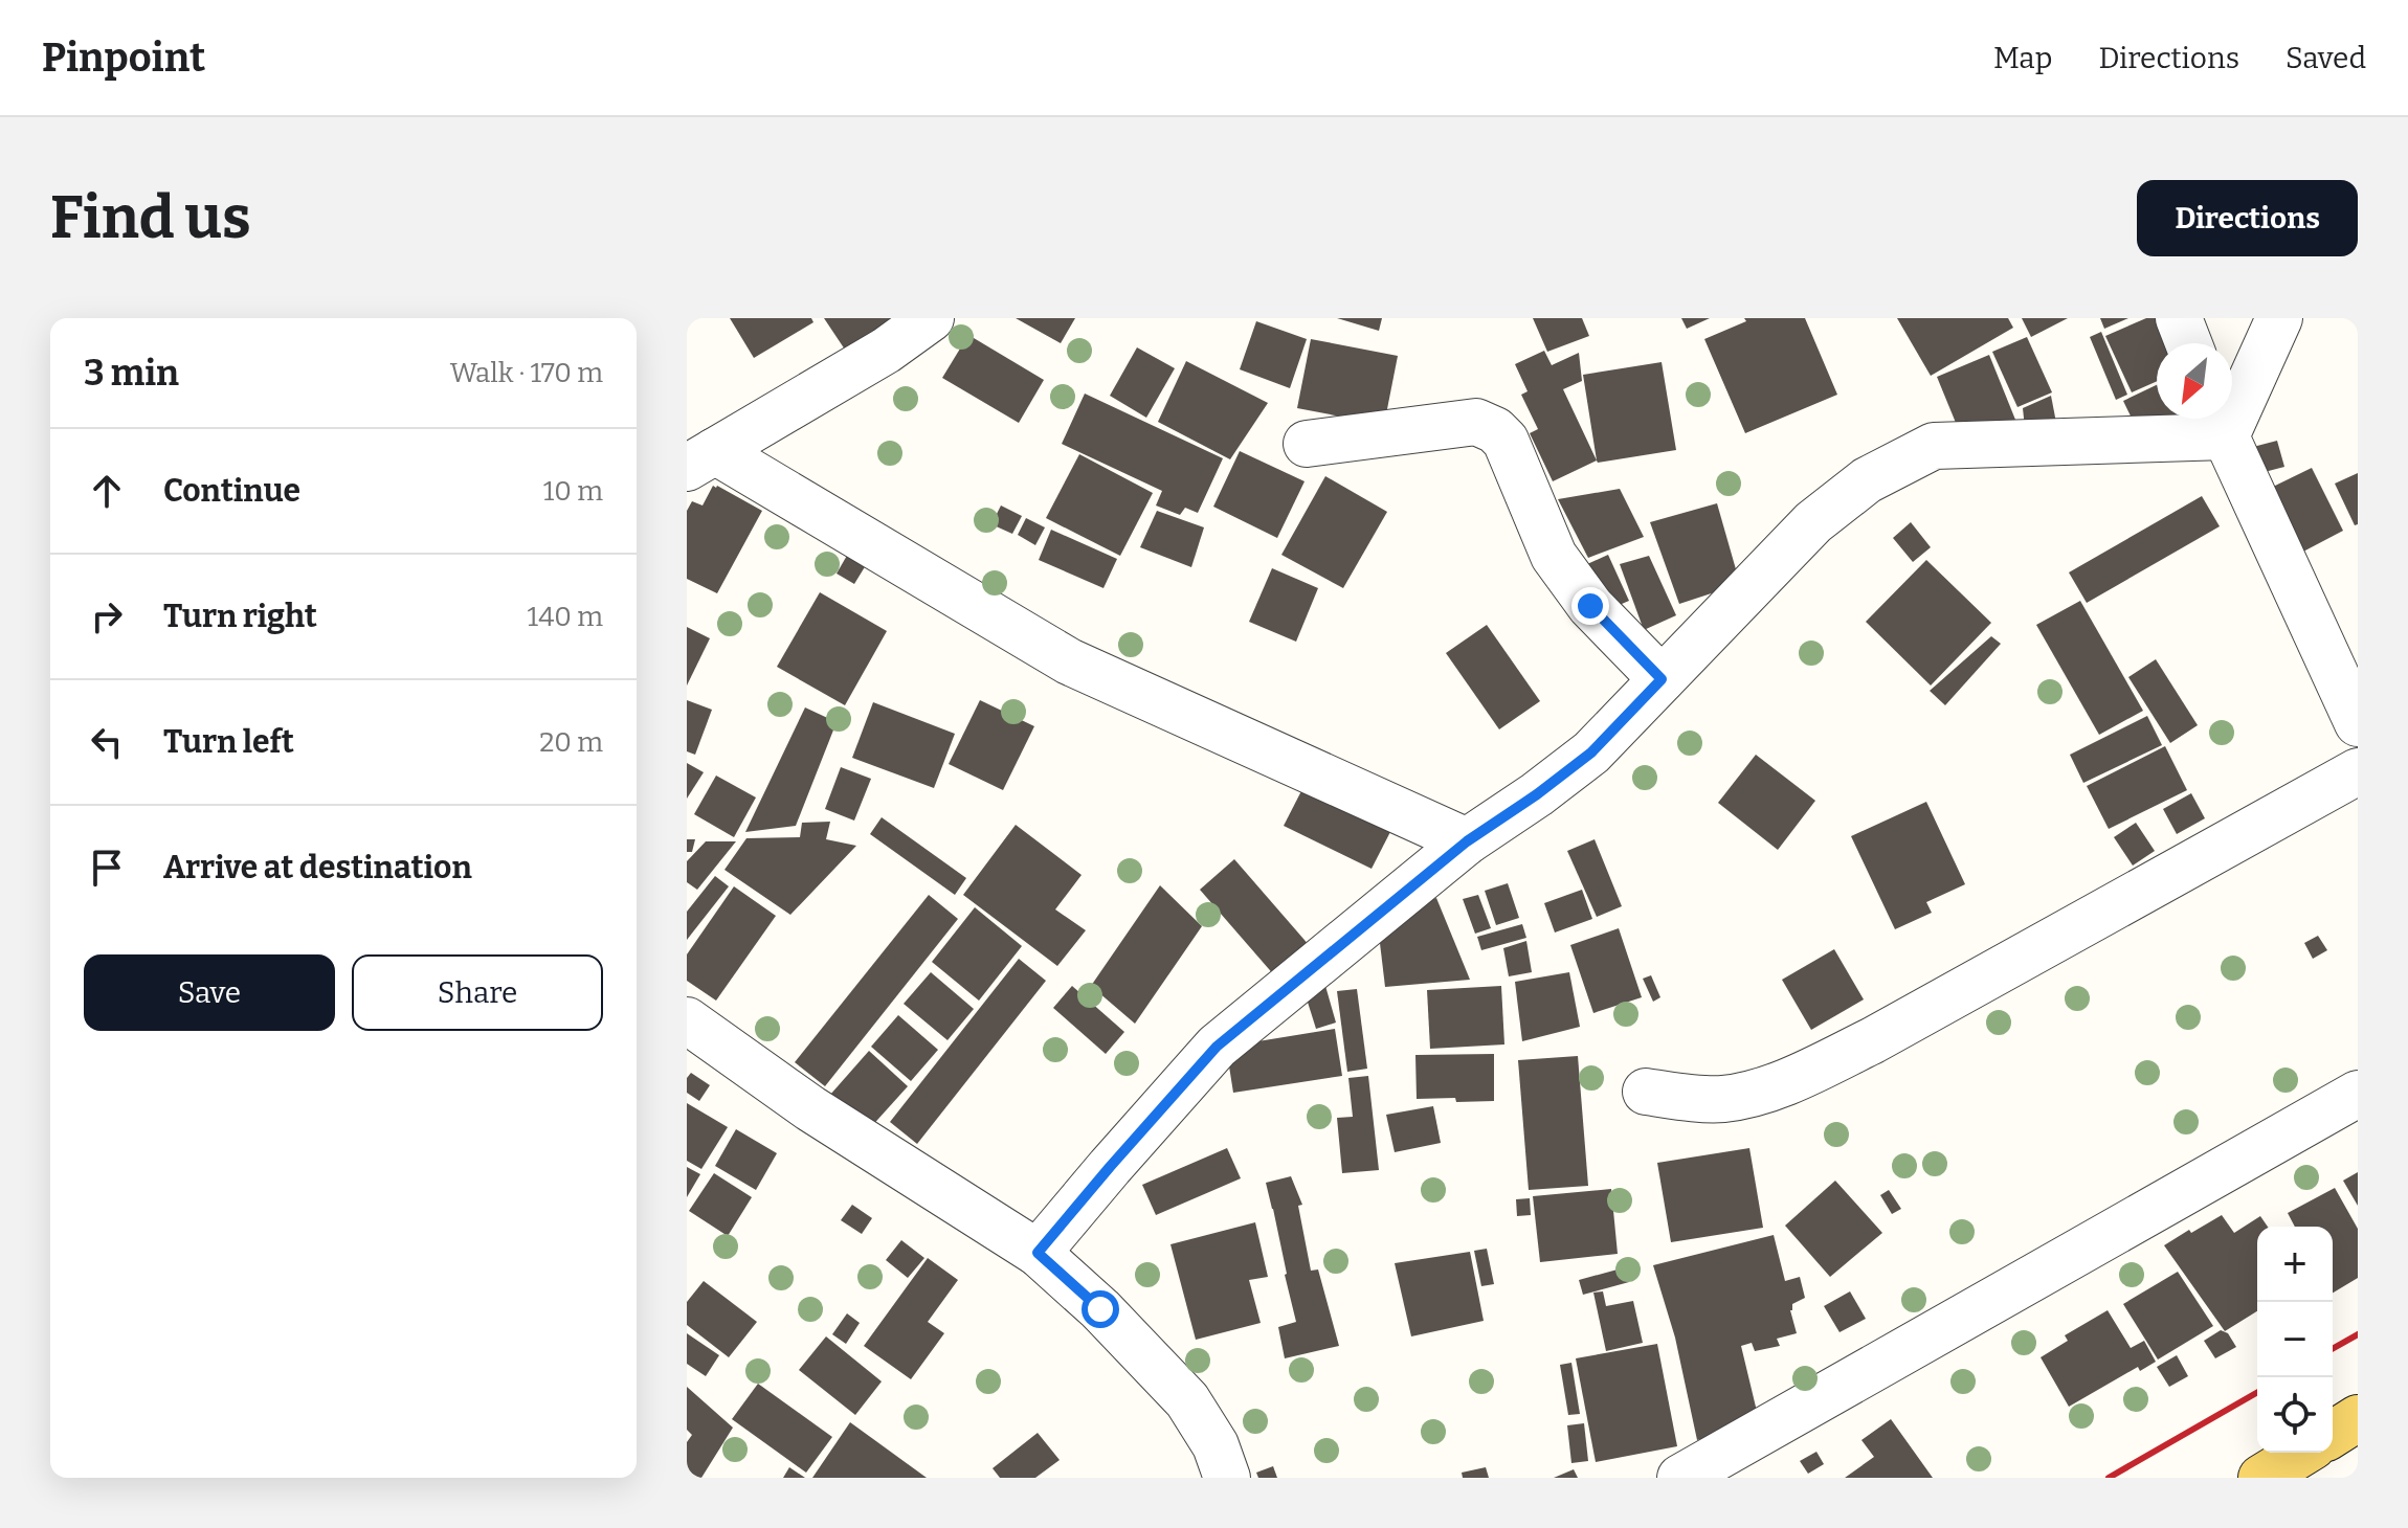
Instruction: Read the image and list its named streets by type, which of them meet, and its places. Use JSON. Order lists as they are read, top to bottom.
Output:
{
  "north": "bottom left",
  "page": {
    "header": "Pinpoint",
    "nav": ["Map", "Directions", "Saved"],
    "buttons": [
      "Directions",
      ["Save", "Share"]
    ],
    "title": "Find us",
    "heading": ["3 min", "Walk · 170 m"],
    "list": [
      ["Continue", "10 m"],
      ["Turn right", "140 m"],
      ["Turn left", "20 m"],
      "Arrive at destination"
    ],
    "map_buttons": ["+", "−"]
  }
}
